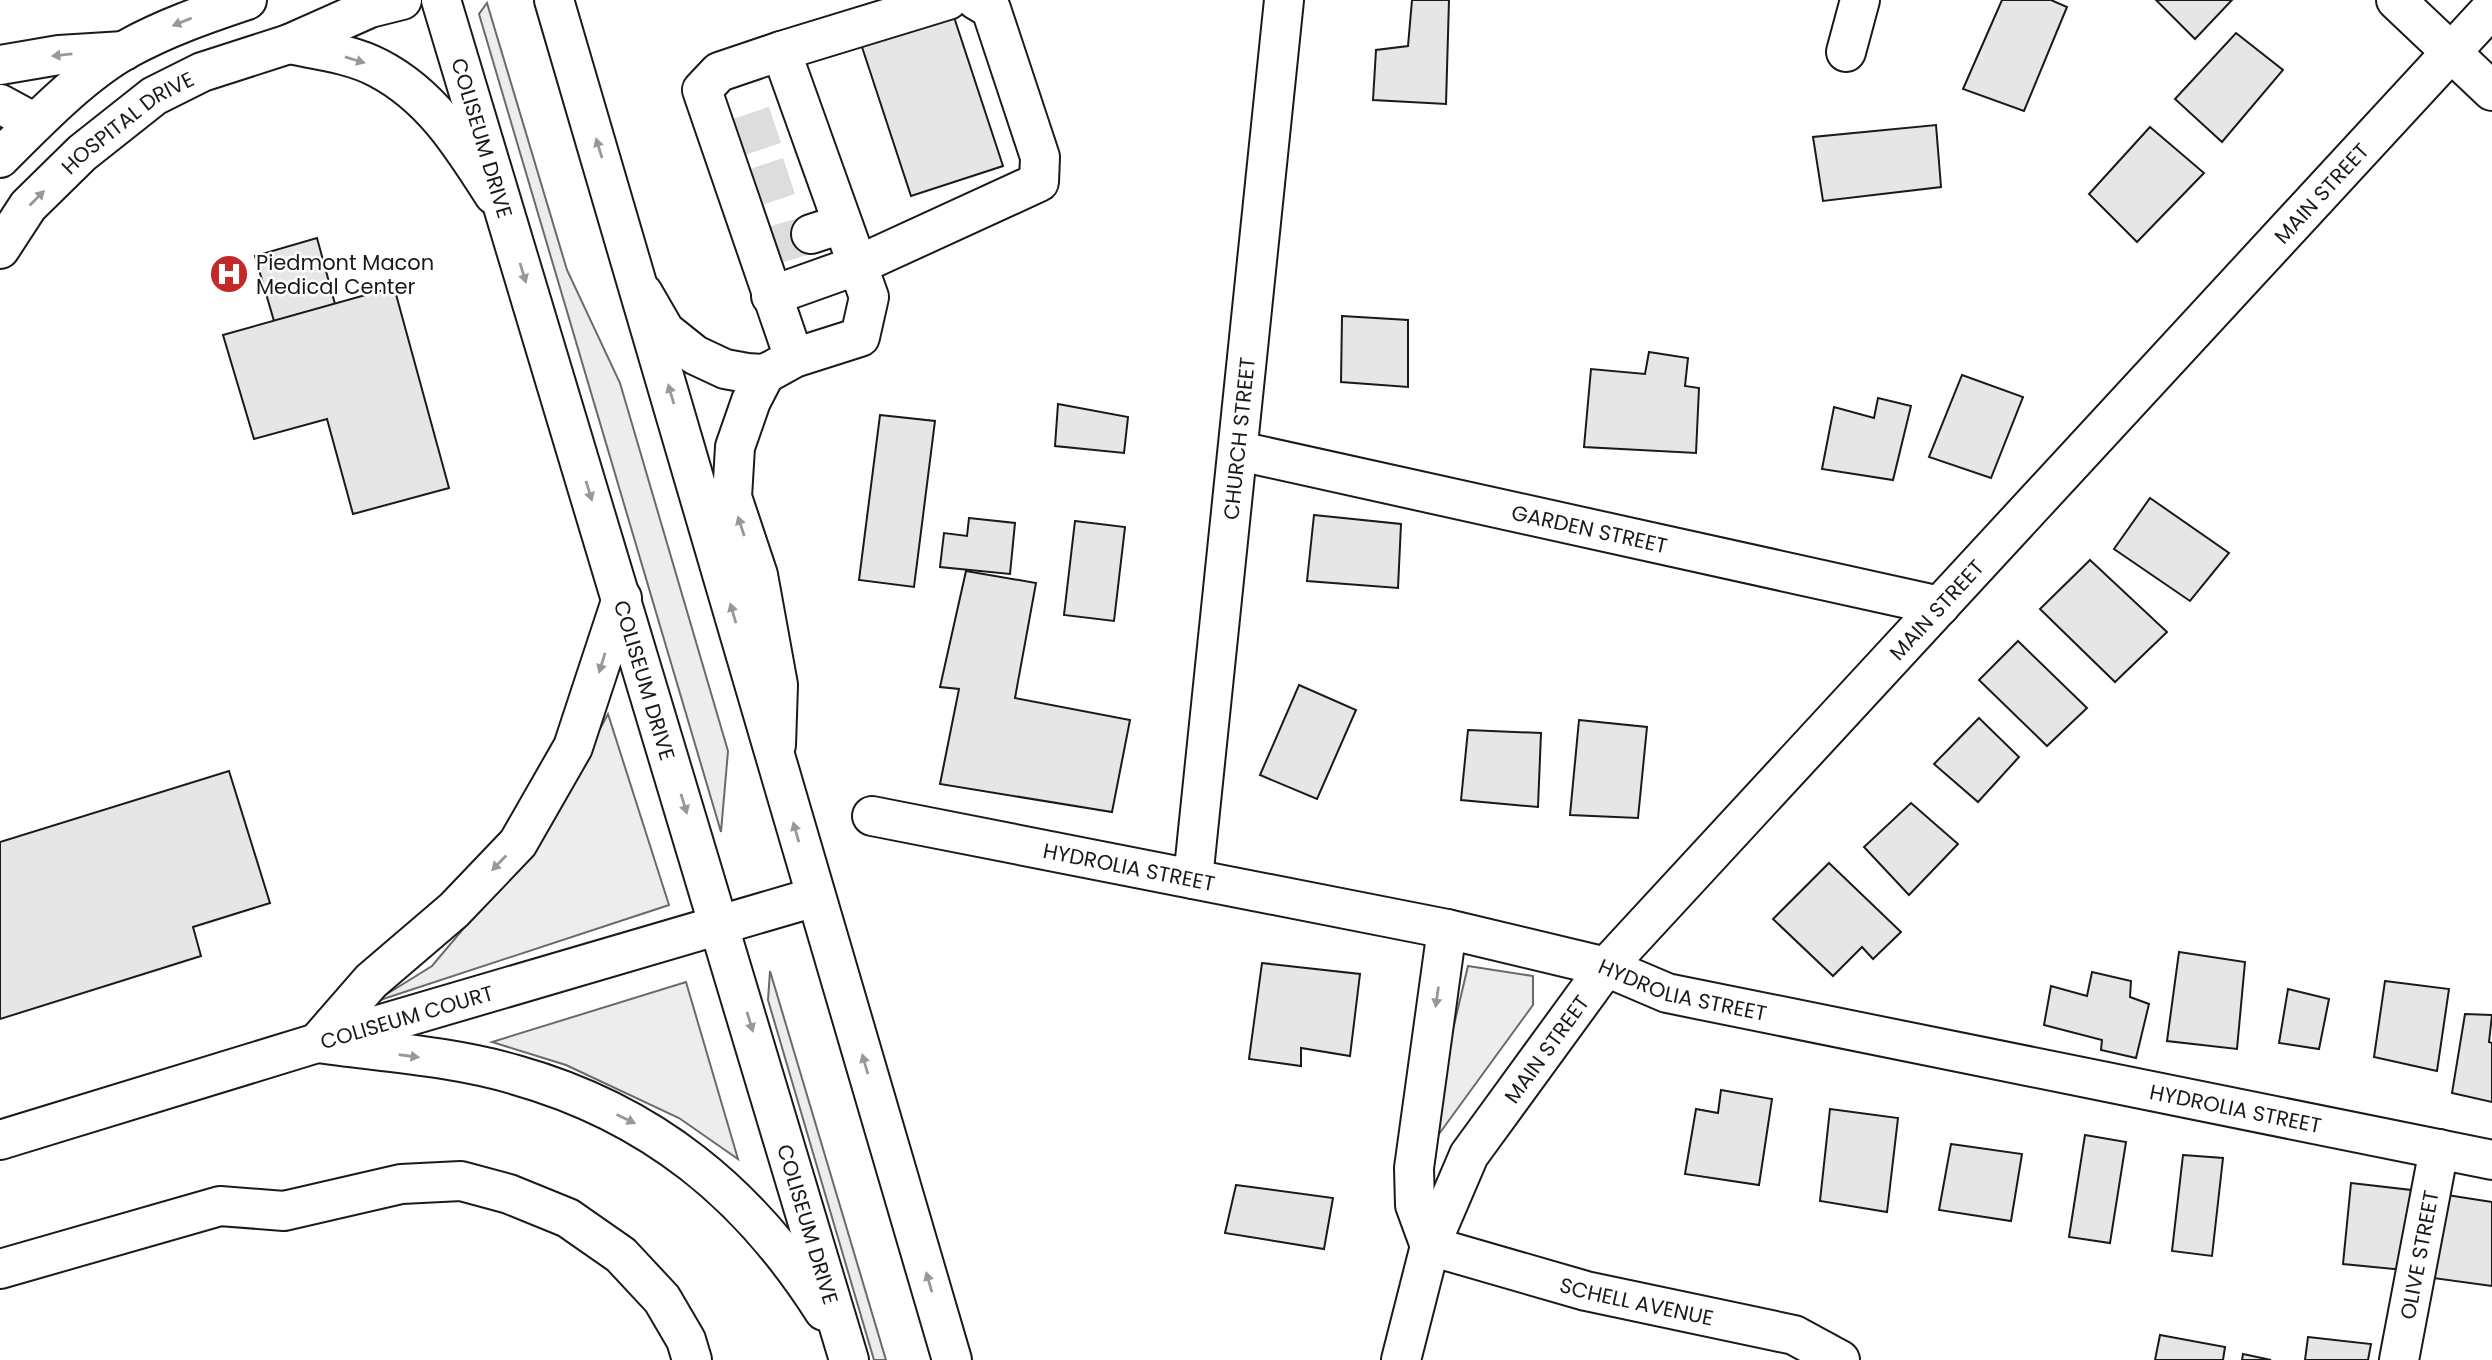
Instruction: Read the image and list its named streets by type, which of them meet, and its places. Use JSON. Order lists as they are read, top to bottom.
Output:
{
  "streets": {
    "street": [
      "HOSPITAL DRIVE",
      "COLISEUM DRIVE",
      "MAIN STREET",
      "CHURCH STREET",
      "GARDEN STREET",
      "HYDROLIA STREET",
      "COLISEUM COURT",
      "OLIVE STREET",
      "SCHELL AVENUE"
    ]
  },
  "crossings": [
    ["HOSPITAL DRIVE", "COLISEUM DRIVE"],
    ["COLISEUM DRIVE", "COLISEUM COURT"],
    ["MAIN STREET", "GARDEN STREET"],
    ["MAIN STREET", "HYDROLIA STREET"],
    ["MAIN STREET", "SCHELL AVENUE"],
    ["CHURCH STREET", "GARDEN STREET"],
    ["CHURCH STREET", "HYDROLIA STREET"],
    ["HYDROLIA STREET", "OLIVE STREET"]
  ],
  "places": {
    "hospital": ["Piedmont Macon Medical Center"]
  }
}
